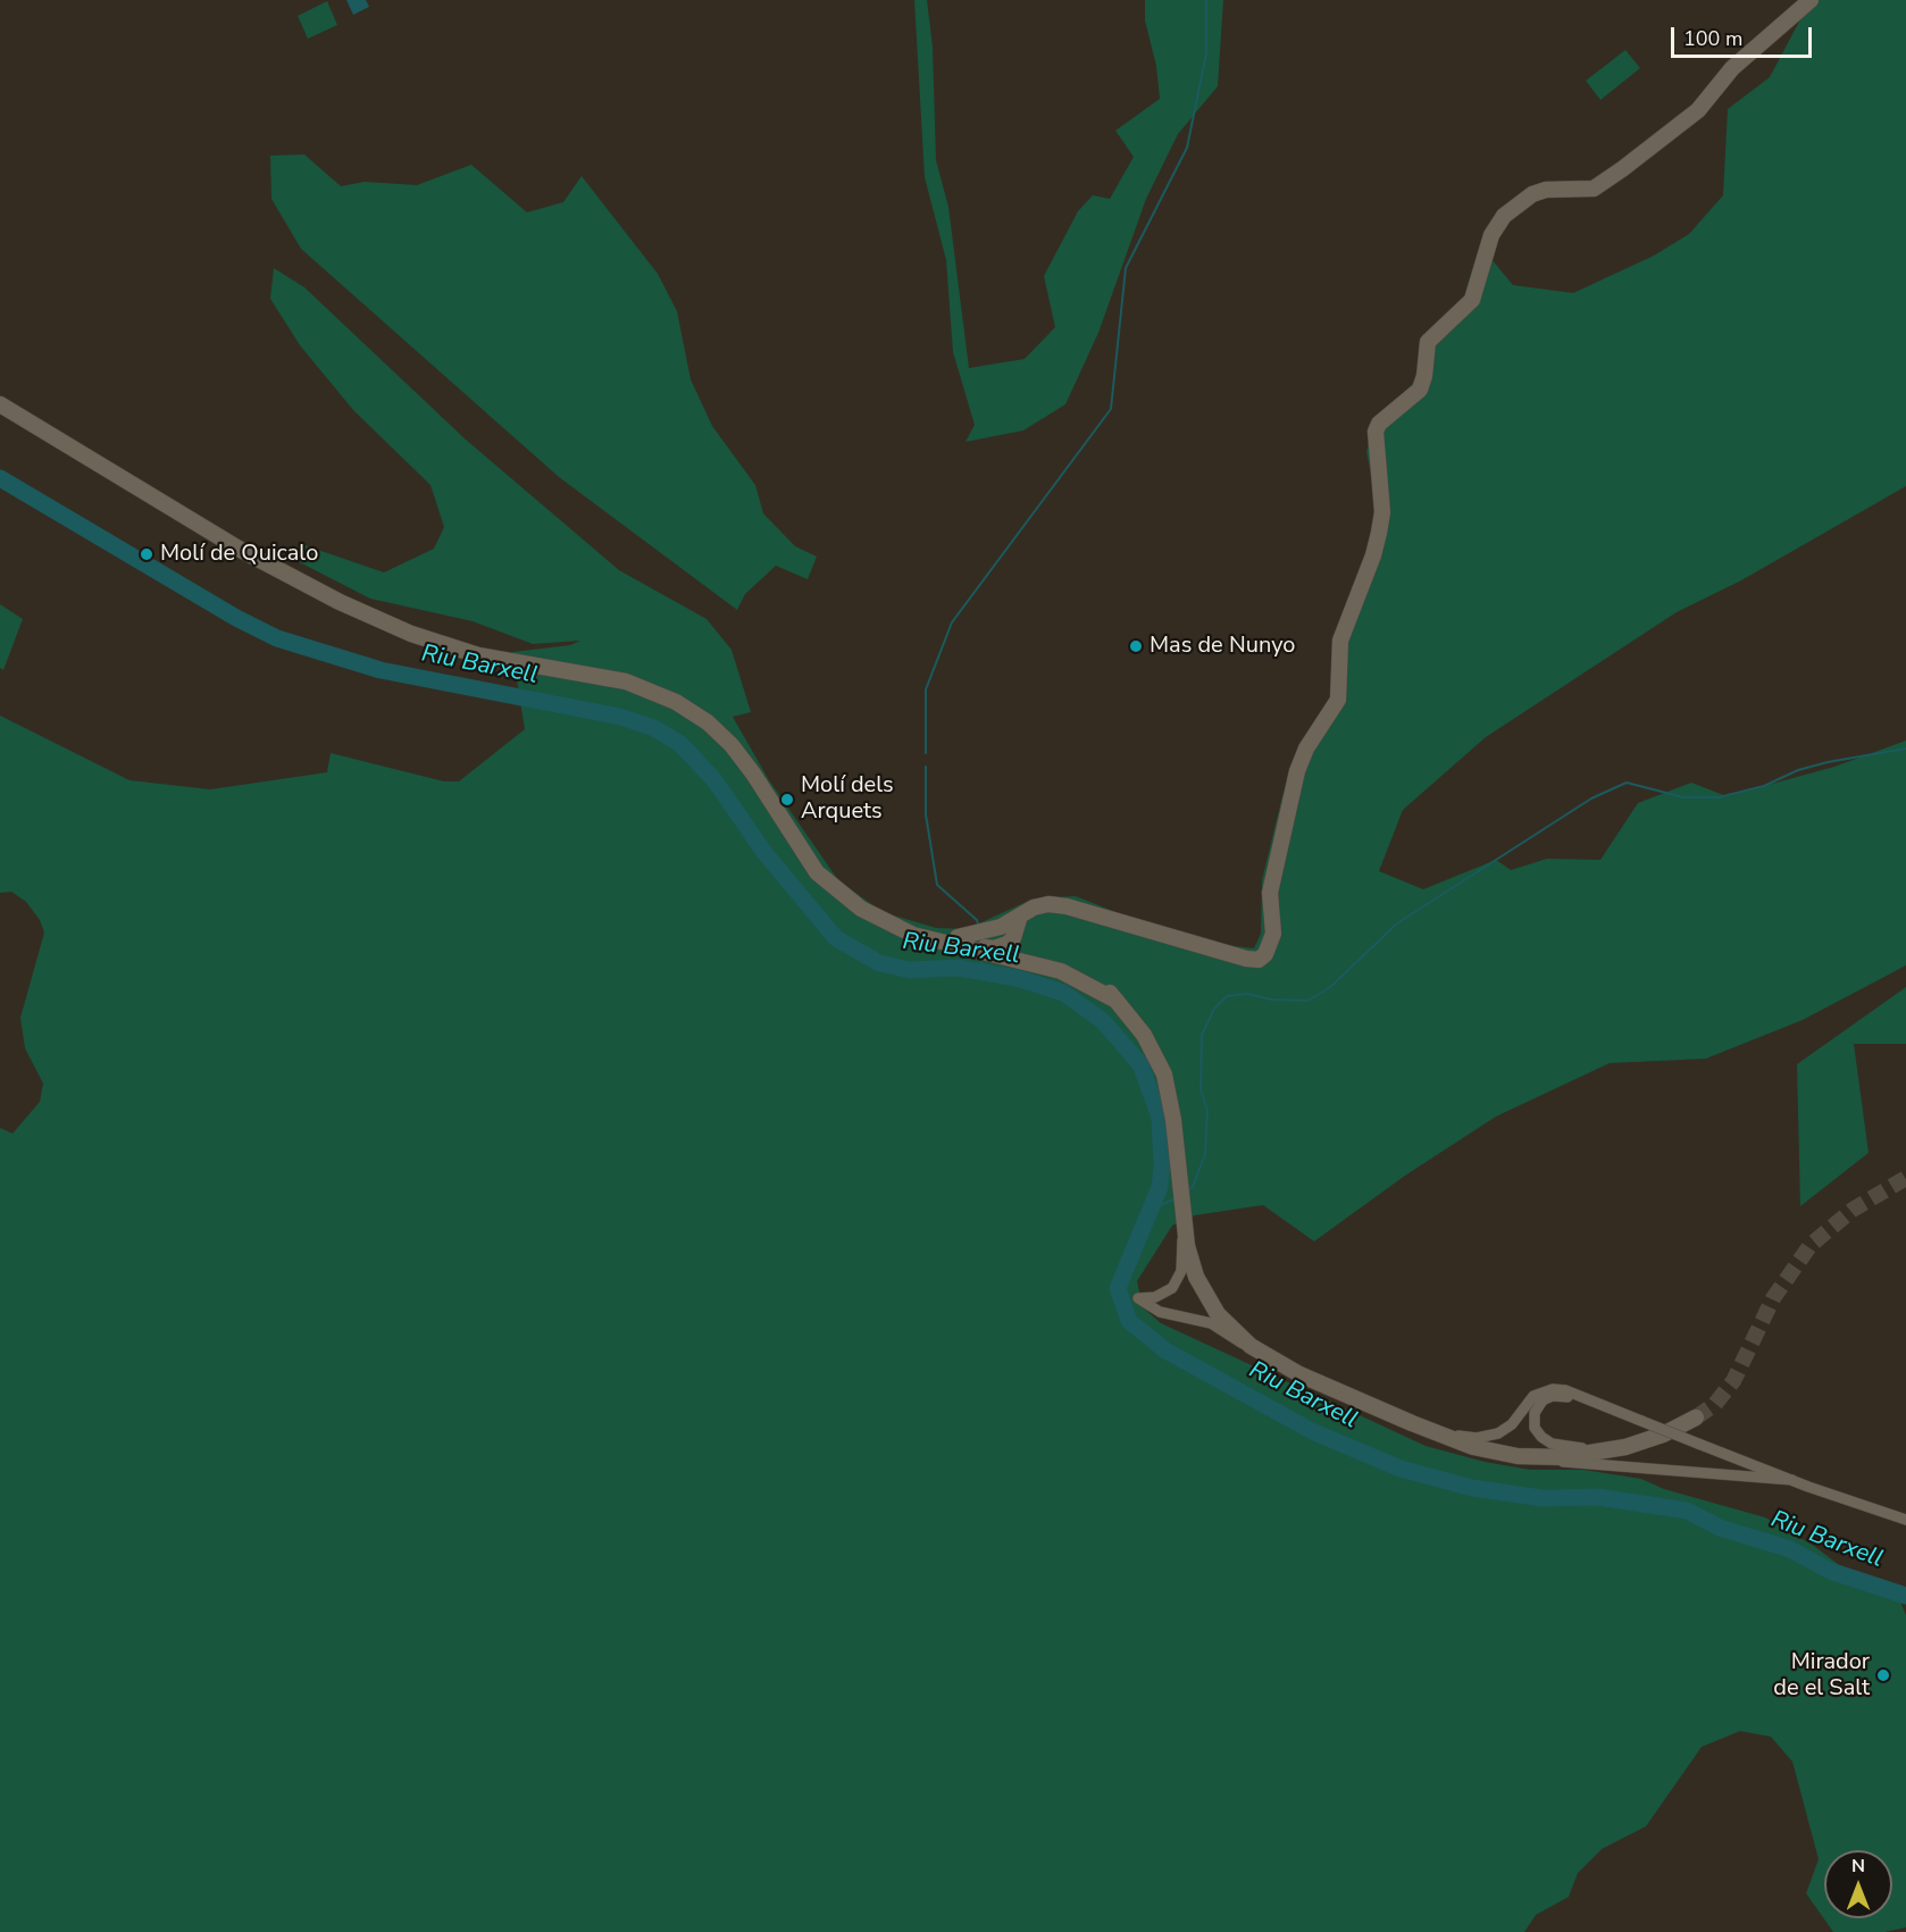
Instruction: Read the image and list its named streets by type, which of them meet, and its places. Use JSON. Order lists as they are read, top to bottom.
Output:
{
  "water": ["Riu Barxell"],
  "places": [
    "Molí de Quicalo",
    "Mas de Nunyo",
    "Molí dels Arquets",
    "Mirador de el Salt"
  ],
  "scale_bar": "100 m",
  "north": "top"
}
